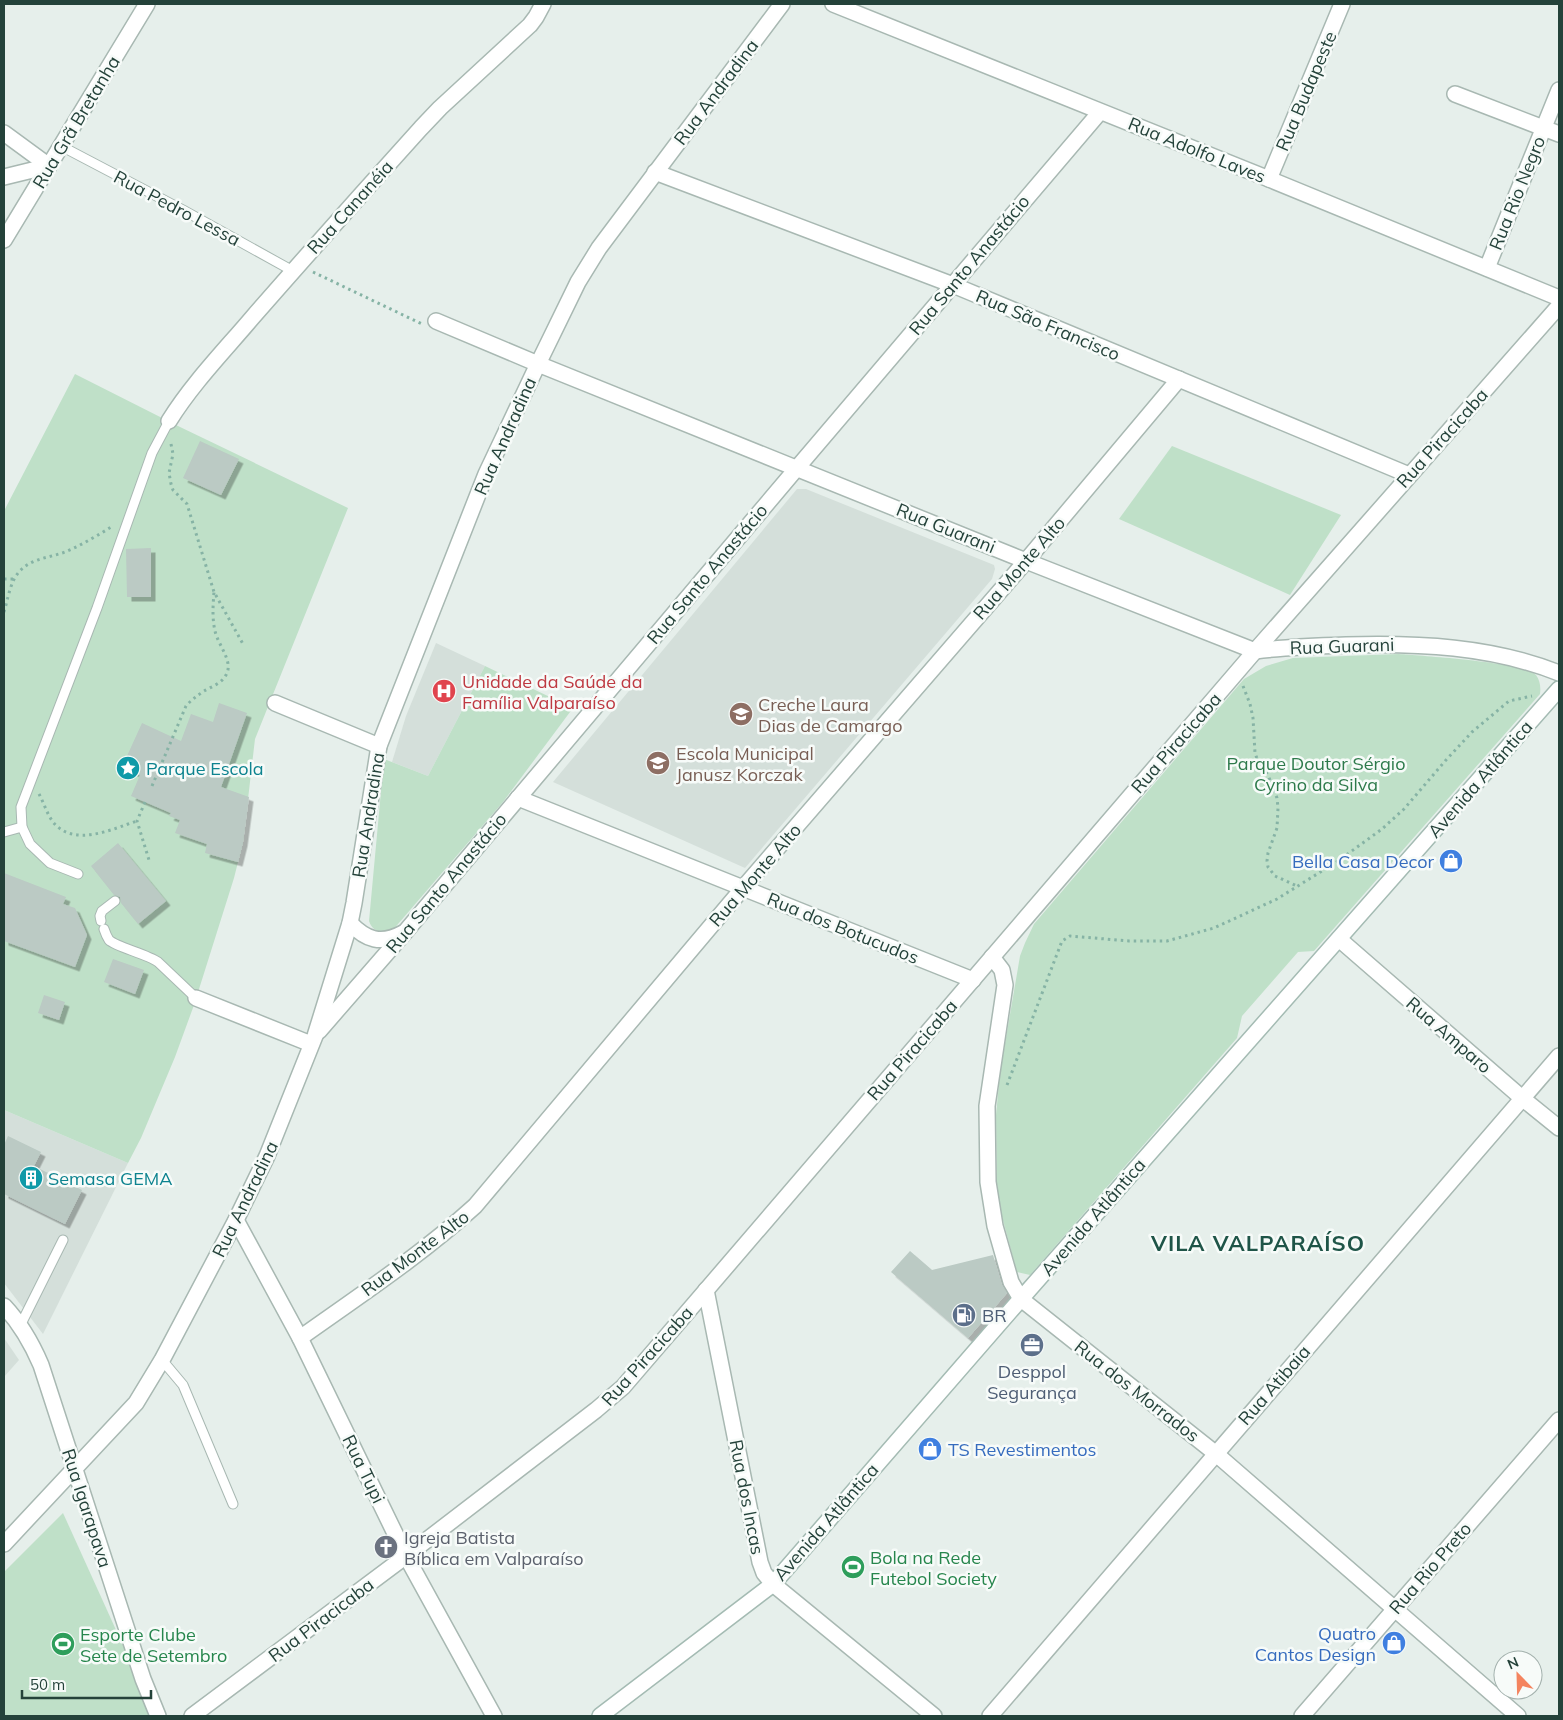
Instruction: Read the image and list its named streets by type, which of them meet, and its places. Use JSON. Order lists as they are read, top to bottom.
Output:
{
  "streets": {
    "street": [
      "Rua Budapeste",
      "Rua Andradina",
      "Rua Grã Bretanha",
      "Rua Adolfo Laves",
      "Rua Rio Negro",
      "Rua Cananéia",
      "Rua Santo Anastácio",
      "Rua São Francisco",
      "Rua Piracicaba",
      "Rua Guarani",
      "Rua Monte Alto",
      "Avenida Atlântica",
      "Rua dos Botucudos",
      "Rua Amparo",
      "Rua Atibaia",
      "Rua dos Morrados",
      "Rua Tupi",
      "Rua dos Incas",
      "Rua Igarapava",
      "Rua Rio Preto"
    ],
    "lane": ["Rua Pedro Lessa"]
  },
  "crossings": [
    ["Rua Budapeste", "Rua Adolfo Laves"],
    ["Rua Andradina", "Rua Santo Anastácio"],
    ["Rua Andradina", "Rua São Francisco"],
    ["Rua Andradina", "Rua Guarani"],
    ["Rua Andradina", "Rua Tupi"],
    ["Rua Andradina", "Rua Igarapava"],
    ["Rua Grã Bretanha", "Rua Pedro Lessa"],
    ["Rua Adolfo Laves", "Rua Rio Negro"],
    ["Rua Adolfo Laves", "Rua Santo Anastácio"],
    ["Rua Cananéia", "Rua Pedro Lessa"],
    ["Rua Santo Anastácio", "Rua São Francisco"],
    ["Rua Santo Anastácio", "Rua Guarani"],
    ["Rua Santo Anastácio", "Rua dos Botucudos"],
    ["Rua São Francisco", "Rua Piracicaba"],
    ["Rua São Francisco", "Rua Monte Alto"],
    ["Rua Piracicaba", "Rua Guarani"],
    ["Rua Piracicaba", "Rua dos Botucudos"],
    ["Rua Piracicaba", "Rua dos Morrados"],
    ["Rua Piracicaba", "Rua Tupi"],
    ["Rua Piracicaba", "Rua dos Incas"],
    ["Rua Guarani", "Rua Monte Alto"],
    ["Rua Monte Alto", "Rua dos Botucudos"],
    ["Rua Monte Alto", "Rua Tupi"],
    ["Avenida Atlântica", "Rua Amparo"],
    ["Avenida Atlântica", "Rua dos Morrados"],
    ["Avenida Atlântica", "Rua dos Incas"],
    ["Rua Amparo", "Rua Atibaia"],
    ["Rua Atibaia", "Rua dos Morrados"],
    ["Rua dos Morrados", "Rua Rio Preto"]
  ],
  "districts": ["VILA VALPARAÍSO"],
  "parks": ["Parque Doutor Sérgio Cyrino da Silva"],
  "places": {
    "hospital": ["Unidade da Saúde da Família Valparaíso"],
    "school or university": ["Creche Laura Dias de Camargo", "Escola Municipal Janusz Korczak"],
    "place": ["Parque Escola"],
    "shop": ["Bella Casa Decor", "TS Revestimentos", "Quatro Cantos Design"],
    "building": ["Semasa GEMA"],
    "fuel station": ["BR"],
    "office": ["Desppol Segurança"],
    "church": ["Igreja Batista Bíblica em Valparaíso"],
    "sports": ["Bola na Rede Futebol Society", "Esporte Clube Sete de Setembro"]
  },
  "scale_bar": "50 m",
  "north": "top left"
}
